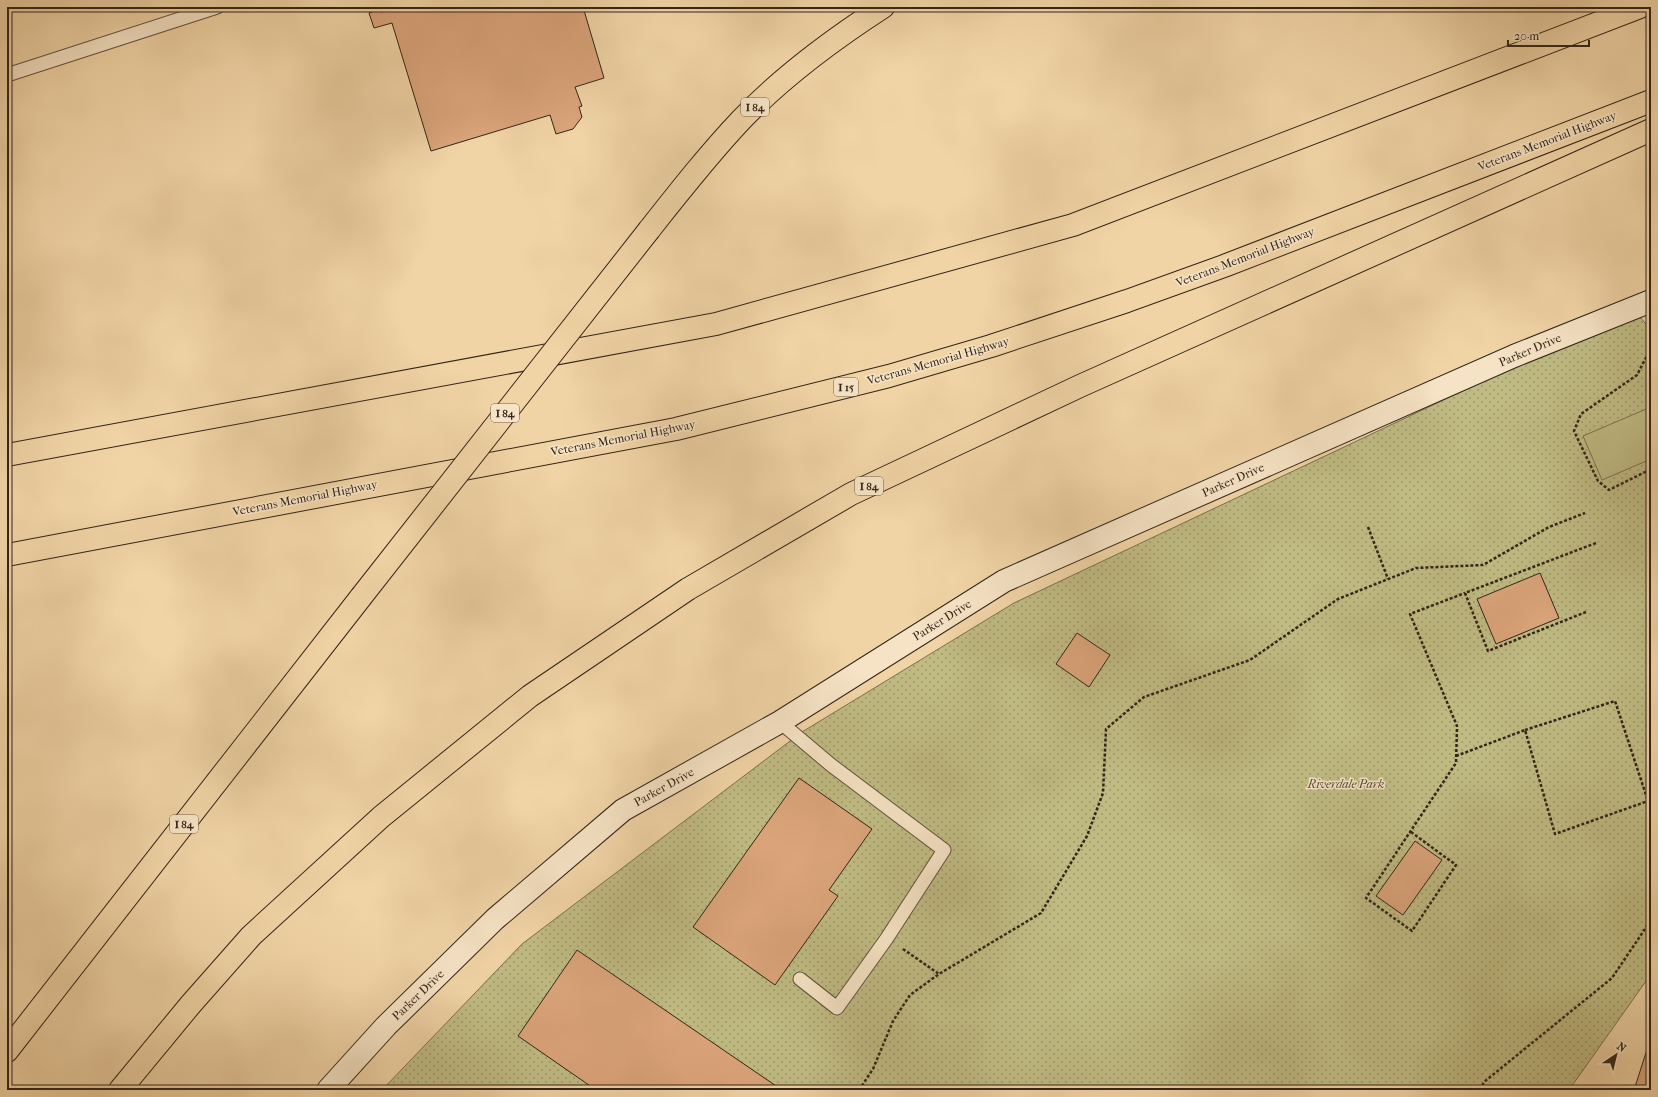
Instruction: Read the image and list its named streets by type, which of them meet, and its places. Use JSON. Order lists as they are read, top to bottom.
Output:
{
  "streets": {
    "highway": ["I 84", "Veterans Memorial Highway", "I 15"],
    "street": ["Parker Drive"]
  },
  "parks": ["Riverdale Park"],
  "scale_bar": "20 m",
  "north": "top right"
}
